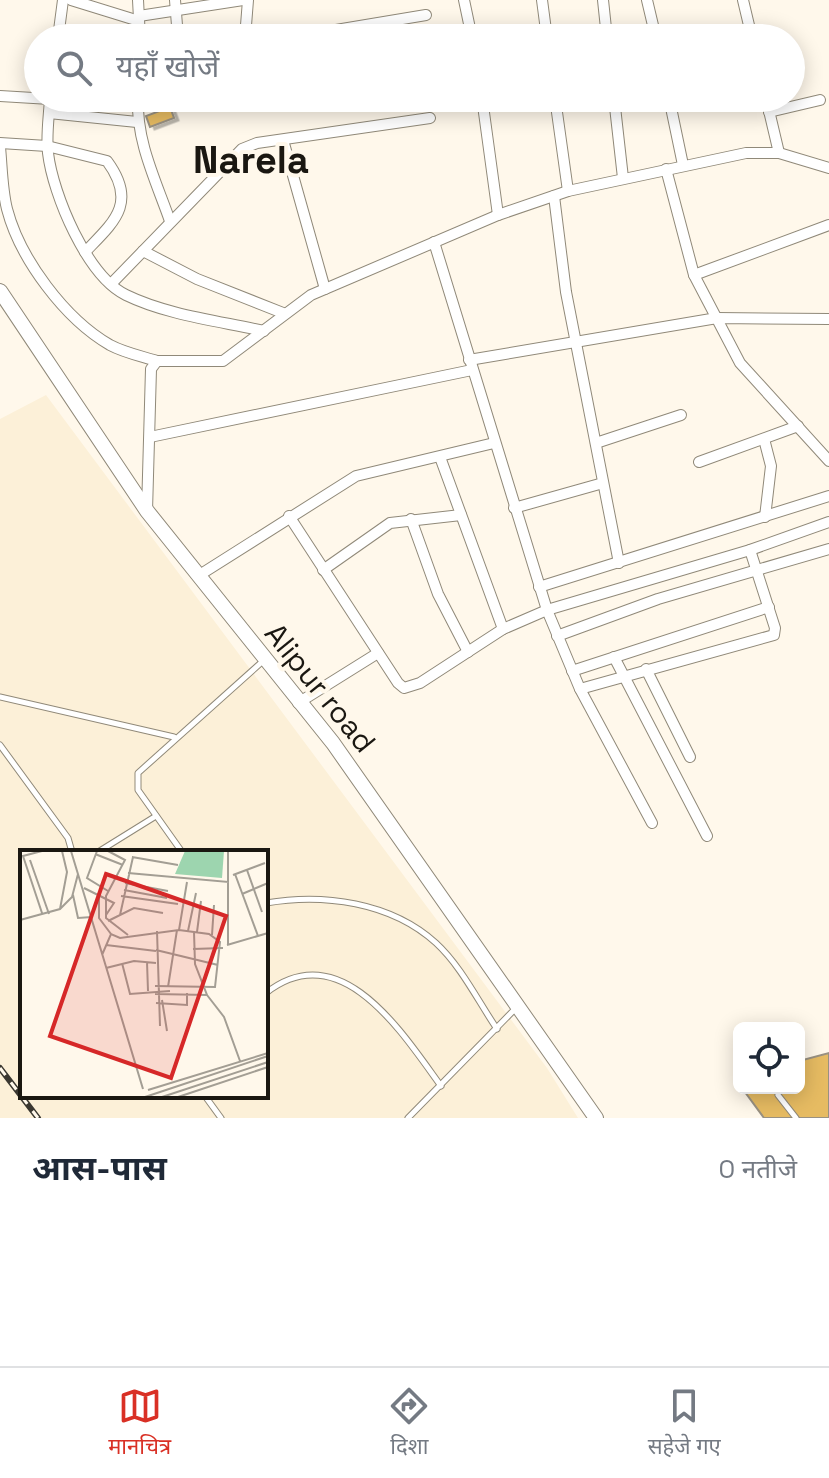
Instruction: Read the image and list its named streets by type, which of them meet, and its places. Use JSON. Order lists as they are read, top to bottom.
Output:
{
  "streets": {
    "street": ["Alipur road"]
  },
  "districts": ["Narela"],
  "page": {
    "search": "यहाँ खोजें",
    "heading": ["आस-पास", "0 नतीजे"],
    "nav": ["मानचित्र", "दिशा", "सहेजे गए"]
  }
}
